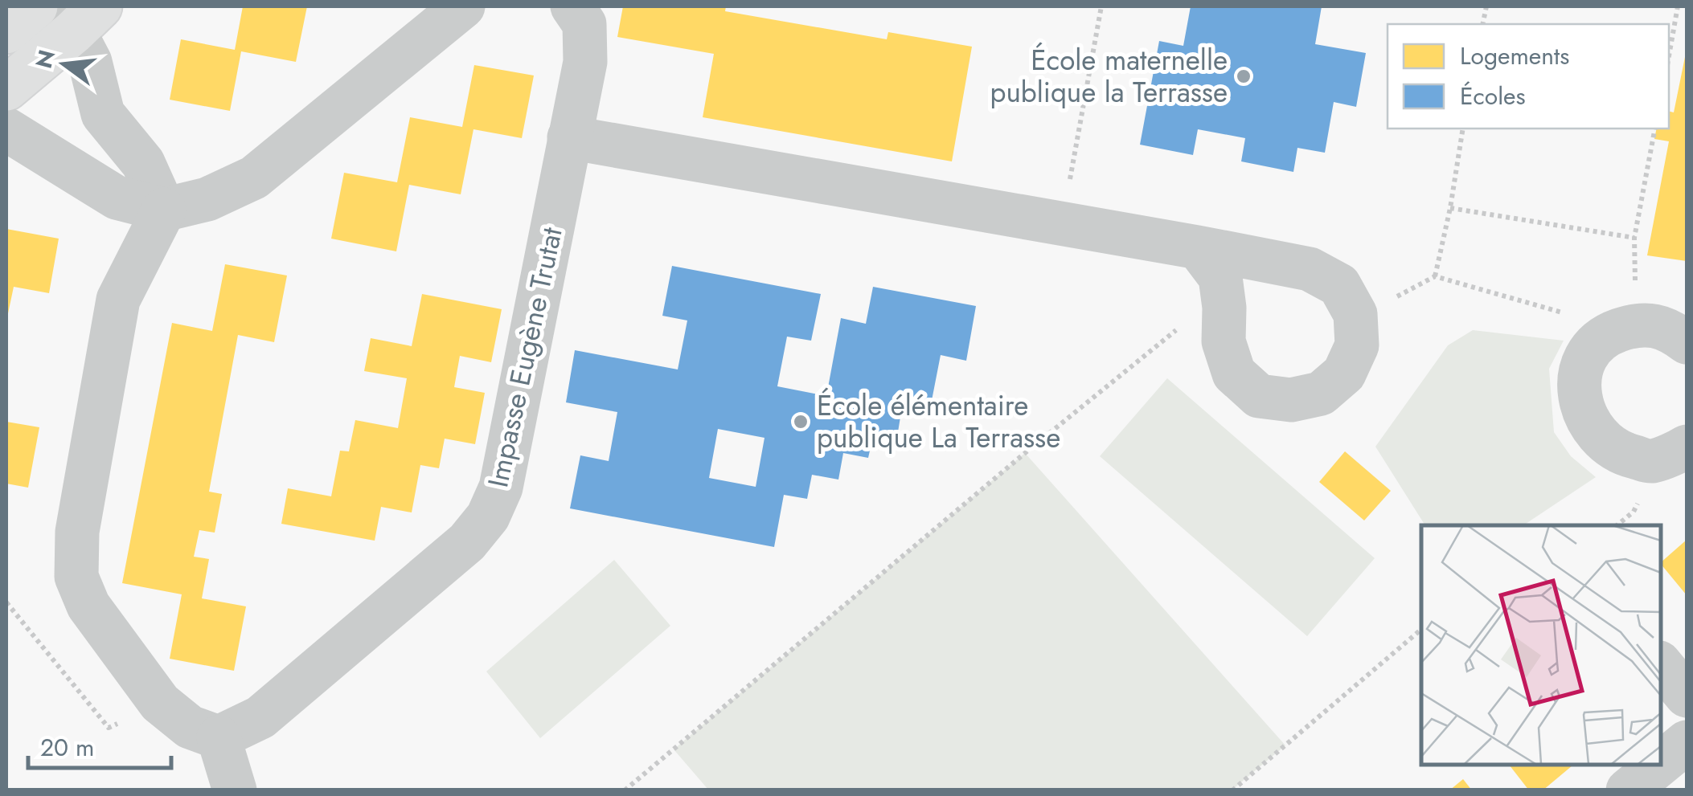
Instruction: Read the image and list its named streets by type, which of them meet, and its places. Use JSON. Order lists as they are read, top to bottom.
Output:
{
  "streets": {
    "street": ["Impasse Eugène Trutat"]
  },
  "places": ["École maternelle publique la Terrasse", "École élémentaire publique La Terrasse"],
  "legend": ["Logements", "Écoles"],
  "scale_bar": "20 m",
  "north": "left"
}
